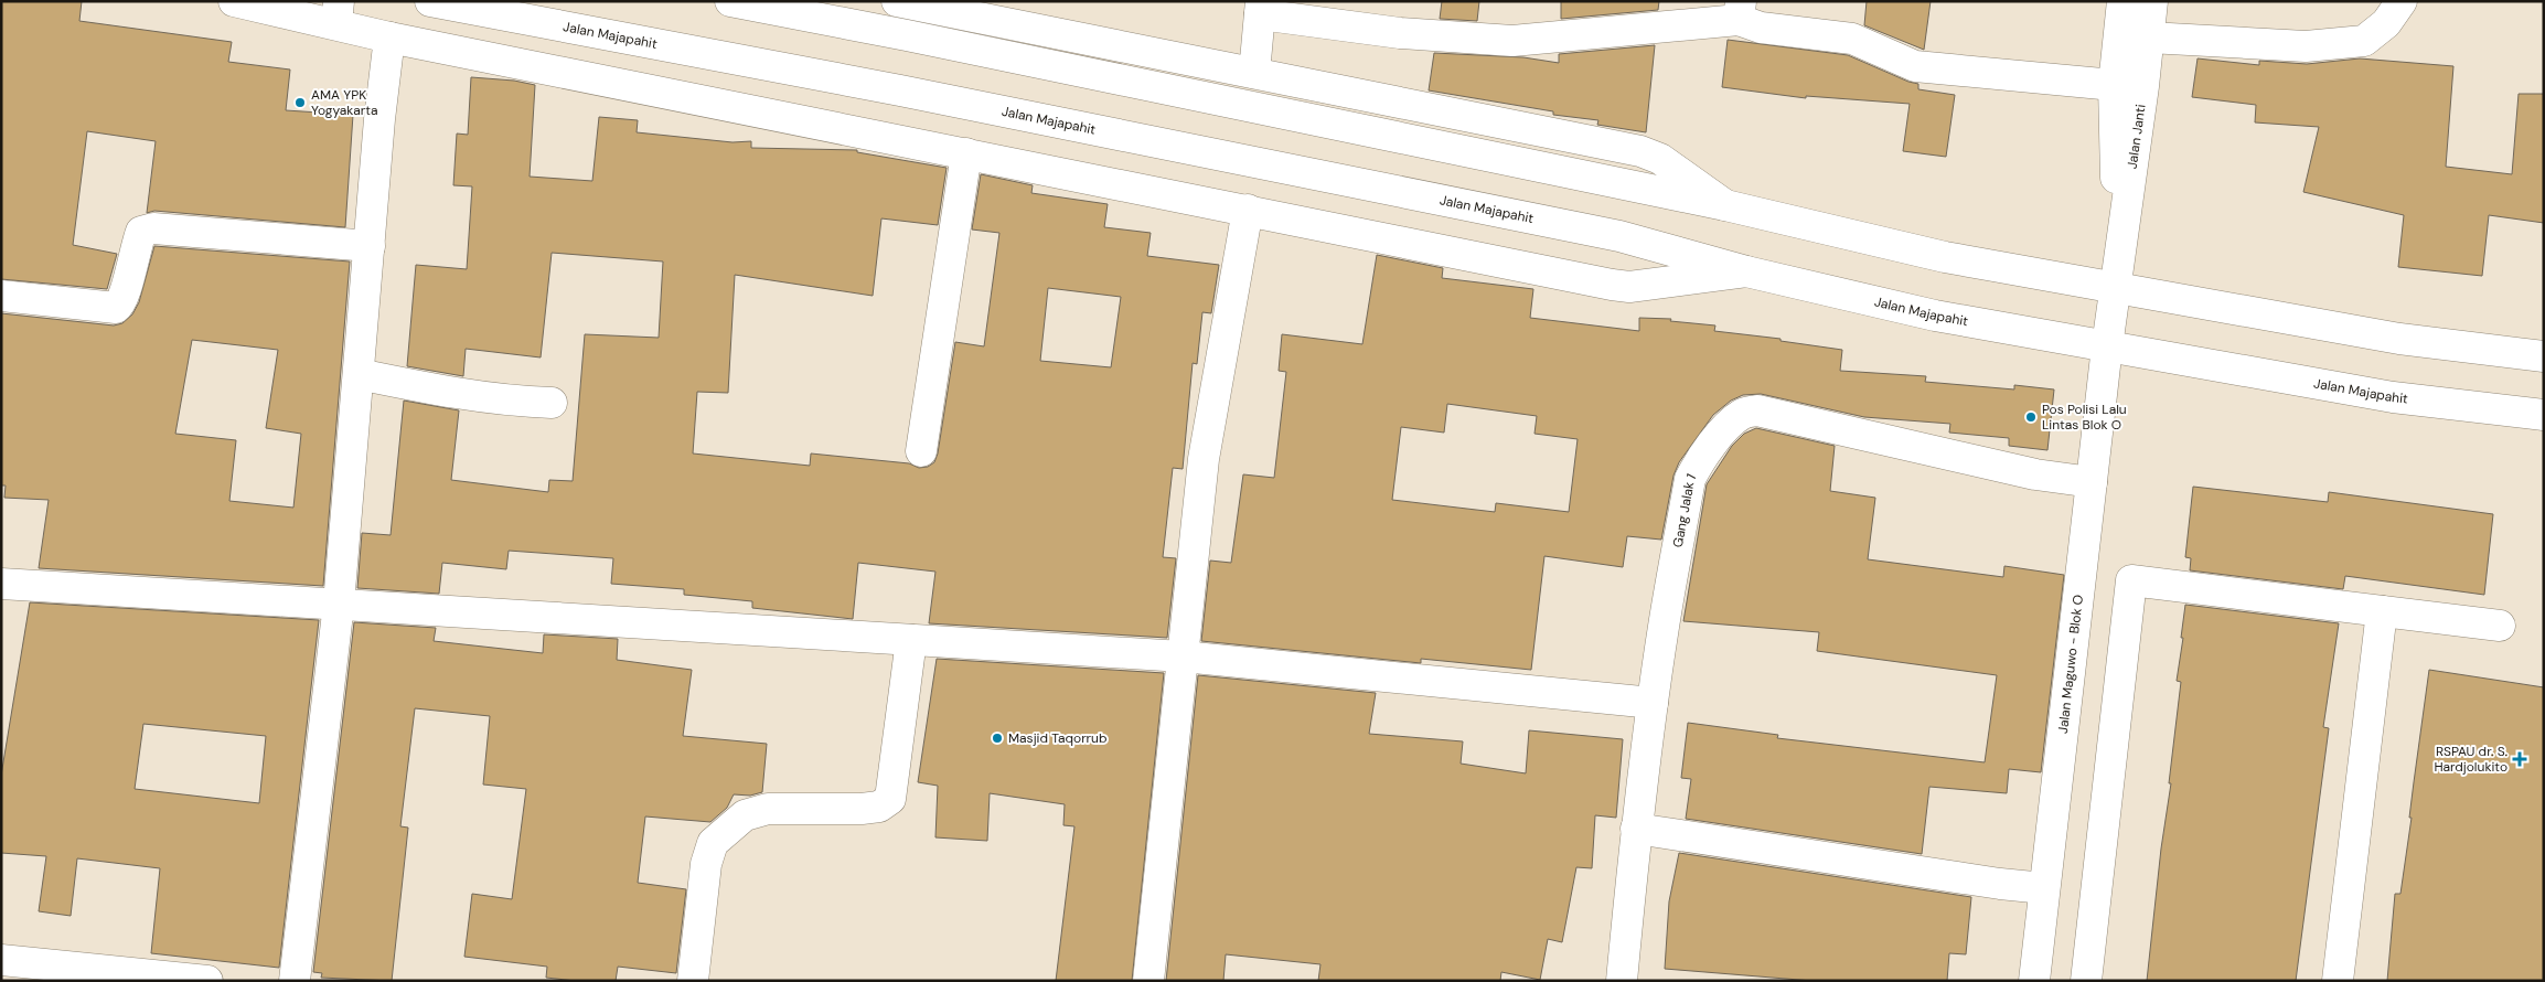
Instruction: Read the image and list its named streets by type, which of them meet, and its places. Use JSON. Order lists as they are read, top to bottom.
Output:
{
  "streets": {
    "main road": [
      "Jalan Majapahit",
      "Jalan Janti",
      "Gang Jalak 1",
      "Jalan Maguwo - Blok O"
    ]
  },
  "crossings": [
    ["Jalan Majapahit", "Jalan Janti"],
    ["Jalan Majapahit", "Jalan Maguwo - Blok O"],
    ["Jalan Janti", "Jalan Maguwo - Blok O"],
    ["Gang Jalak 1", "Jalan Maguwo - Blok O"]
  ],
  "places": {
    "other": ["AMA YPK Yogyakarta", "Pos Polisi Lalu Lintas Blok O", "Masjid Taqorrub"],
    "health": ["RSPAU dr. S. Hardjolukito"]
  }
}
